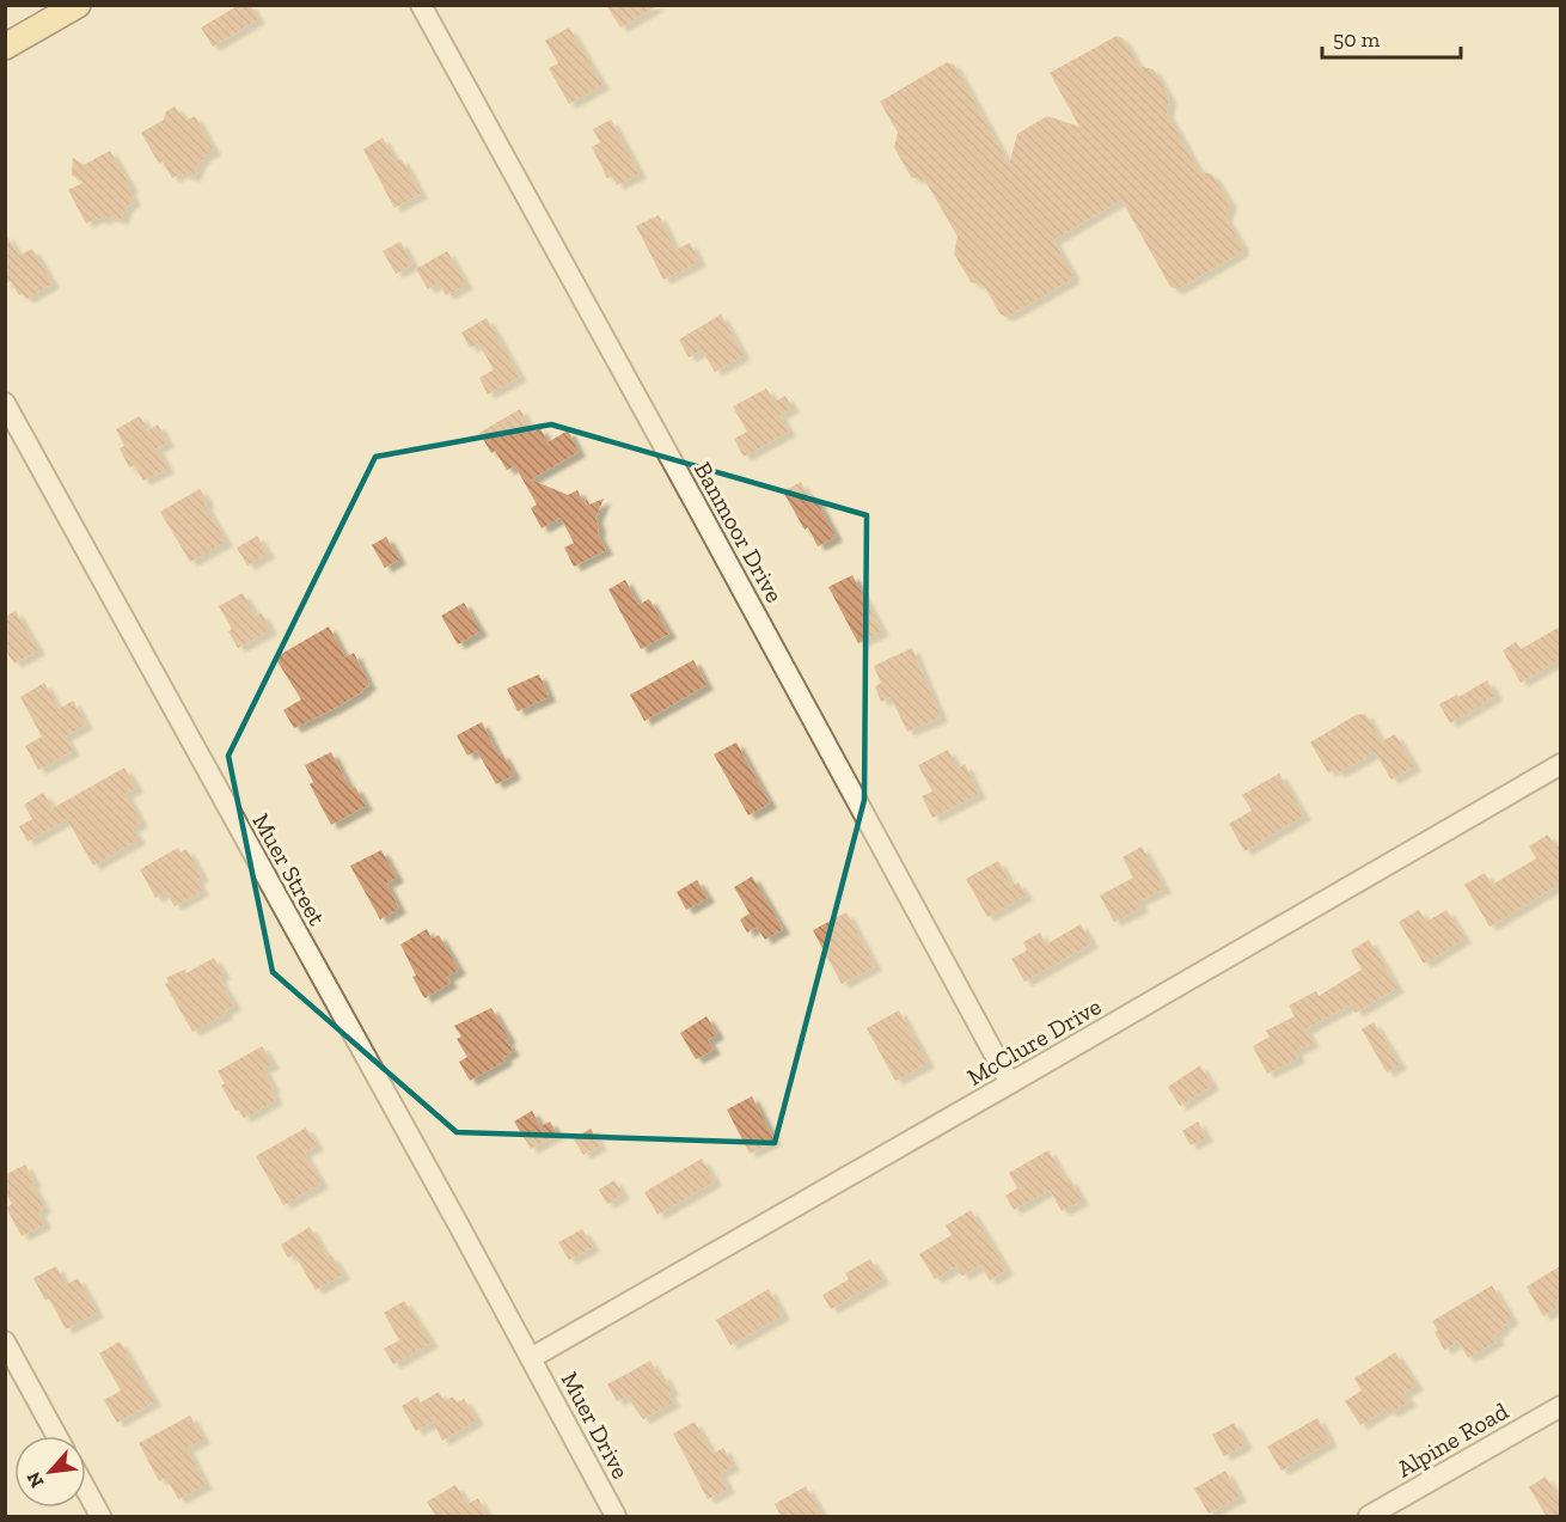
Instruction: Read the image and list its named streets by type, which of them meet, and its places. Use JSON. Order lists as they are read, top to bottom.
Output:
{
  "streets": {
    "street": [
      "Banmoor Drive",
      "Muer Street",
      "McClure Drive",
      "Muer Drive",
      "Alpine Road"
    ]
  },
  "crossings": [
    ["Banmoor Drive", "McClure Drive"],
    ["Muer Street", "McClure Drive"],
    ["Muer Street", "Muer Drive"],
    ["McClure Drive", "Muer Drive"]
  ],
  "scale_bar": "50 m",
  "north": "bottom left"
}
